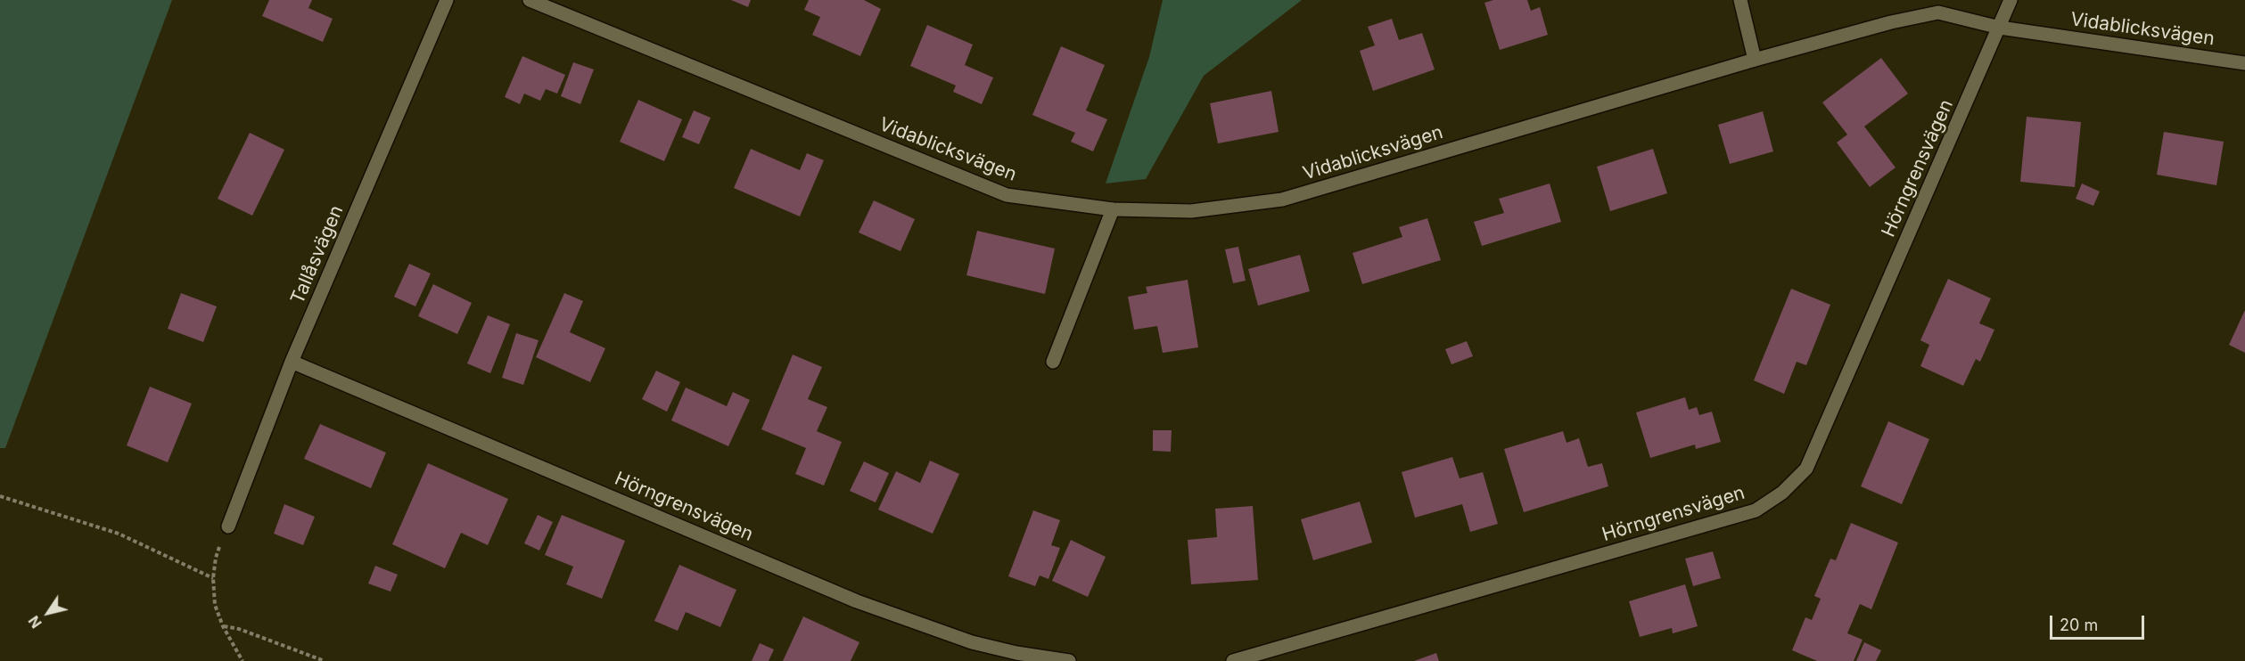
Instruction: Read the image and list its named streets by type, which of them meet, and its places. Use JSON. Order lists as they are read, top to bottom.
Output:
{
  "streets": {
    "street": ["Vidablicksvägen", "Hörngrensvägen", "Tallåsvägen"]
  },
  "crossings": [
    ["Vidablicksvägen", "Hörngrensvägen"],
    ["Hörngrensvägen", "Tallåsvägen"]
  ],
  "scale_bar": "20 m",
  "north": "bottom left"
}
